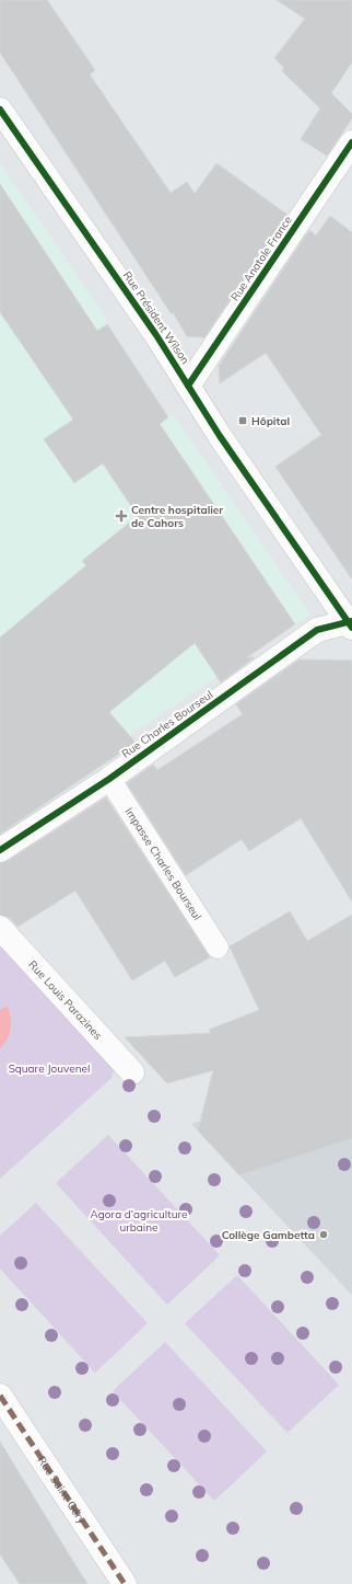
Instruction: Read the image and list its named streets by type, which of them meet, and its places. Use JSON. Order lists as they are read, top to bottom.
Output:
{
  "streets": {
    "street": [
      "Rue Anatole France",
      "Rue Président Wilson",
      "Rue Charles Bourseul",
      "Rue Louis Parazines",
      "Rue Saint-Géry"
    ],
    "lane": ["Impasse Charles Bourseul"]
  },
  "crossings": [
    ["Rue Anatole France", "Rue Président Wilson"],
    ["Rue Président Wilson", "Rue Charles Bourseul"],
    ["Rue Charles Bourseul", "Impasse Charles Bourseul"]
  ],
  "parks": ["Square Jouvenel", "Agora d’agriculture urbaine"],
  "places": {
    "transit": ["Hôpital"],
    "health": ["Centre hospitalier de Cahors"],
    "other": ["Collège Gambetta"]
  }
}
